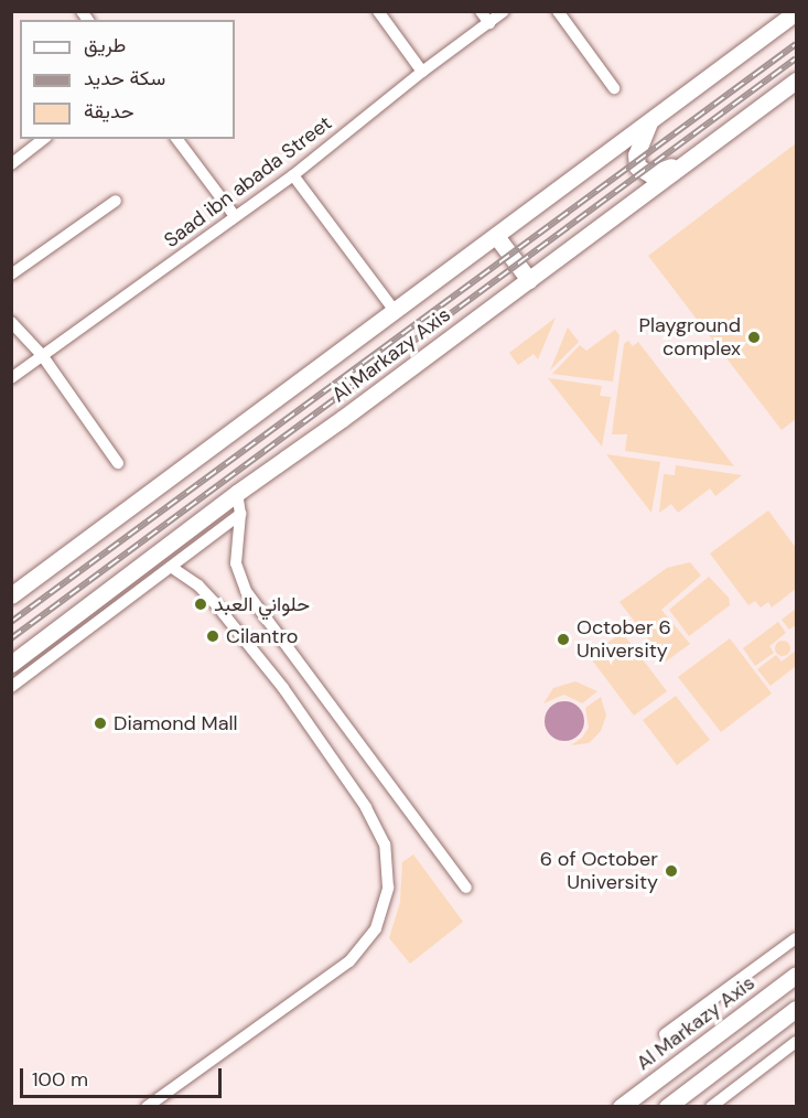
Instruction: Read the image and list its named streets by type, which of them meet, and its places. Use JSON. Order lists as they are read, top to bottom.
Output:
{
  "streets": {
    "main road": ["Al Markazy Axis"],
    "street": ["Saad ibn abada Street"]
  },
  "places": [
    "Playground complex",
    "حلواني العبد",
    "Cilantro",
    "October 6 University",
    "Diamond Mall",
    "6 of October University"
  ],
  "legend": ["طريق", "سكة حديد", "حديقة"],
  "scale_bar": "100 m"
}
